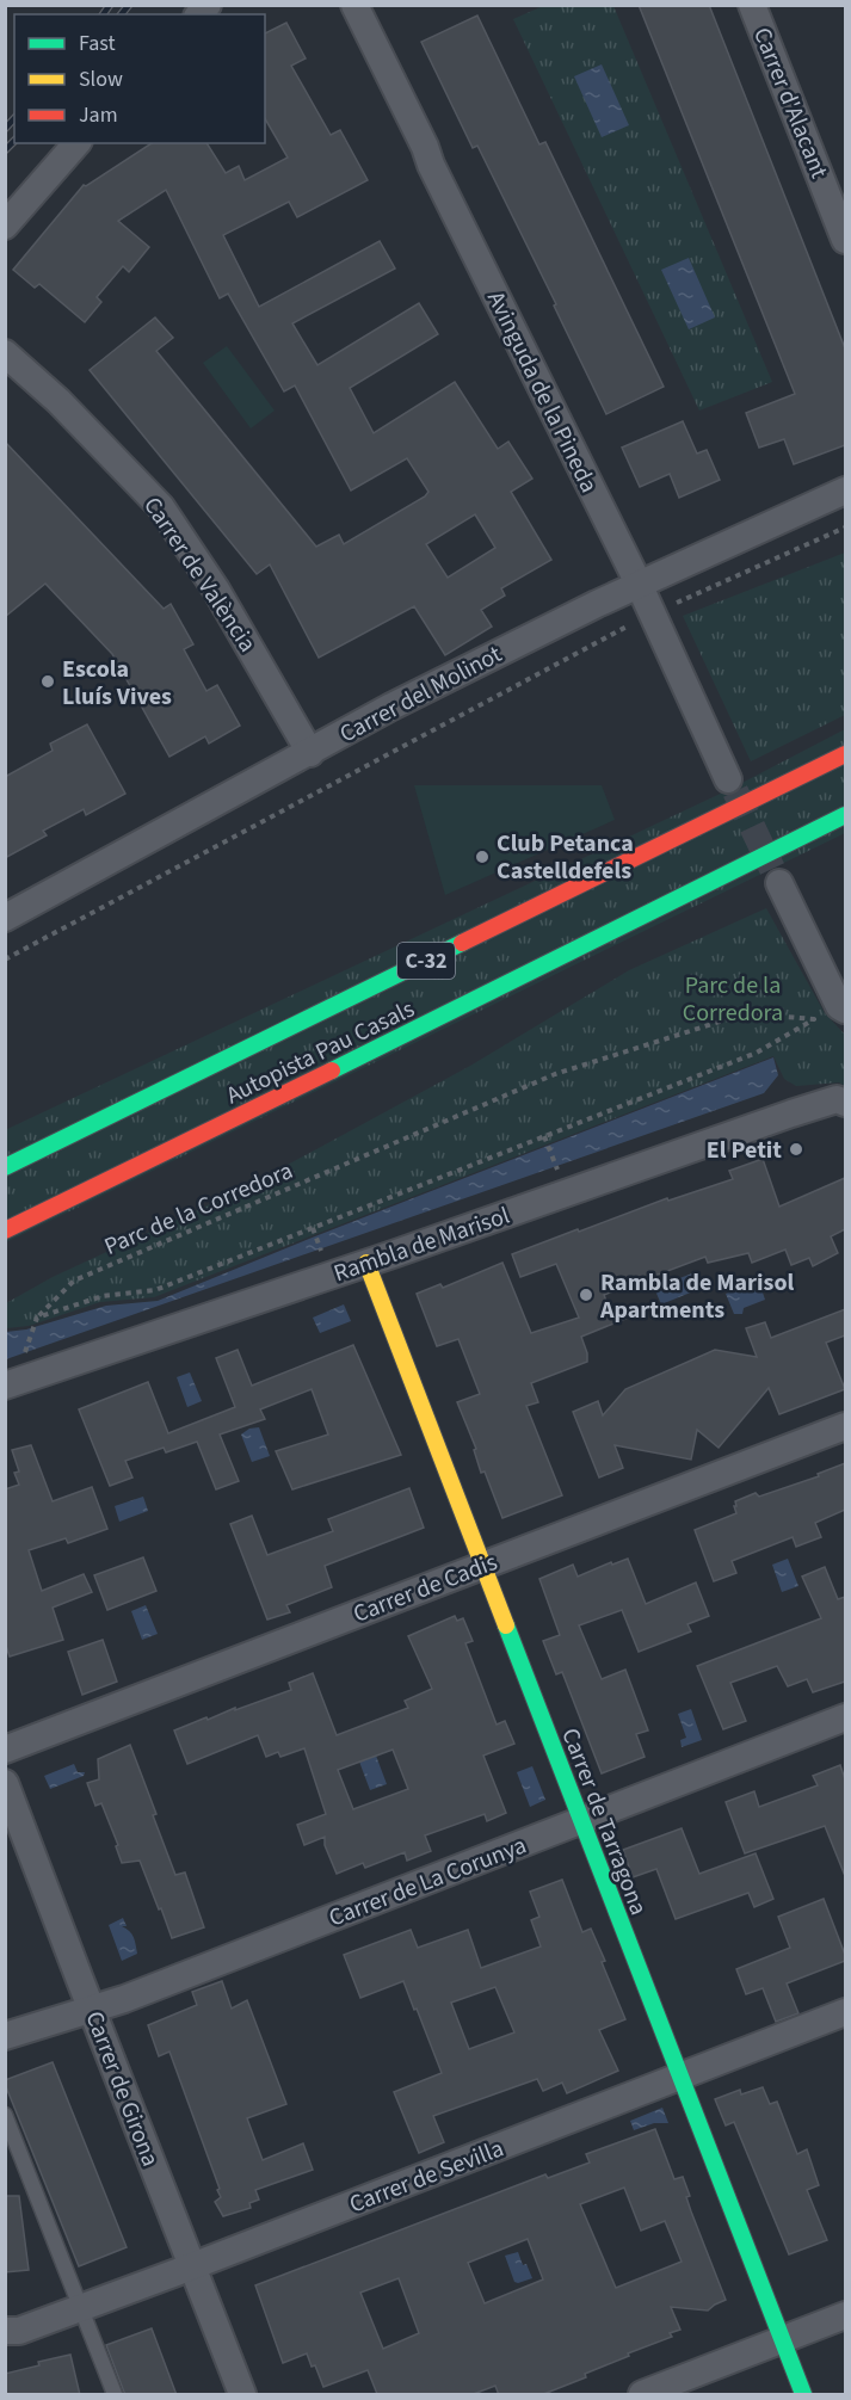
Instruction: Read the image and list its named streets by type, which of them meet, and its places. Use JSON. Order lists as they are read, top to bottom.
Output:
{
  "streets": {
    "main road": ["C-32", "Autopista Pau Casals", "Carrer de Tarragona"],
    "street": [
      "Carrer d'Alacant",
      "Avinguda de la Pineda",
      "Carrer de València",
      "Carrer del Molinot",
      "Rambla de Marisol",
      "Carrer de Cadis",
      "Carrer de La Corunya",
      "Carrer de Girona",
      "Carrer de Sevilla"
    ],
    "path": ["Parc de la Corredora"]
  },
  "crossings": [
    ["Avinguda de la Pineda", "Carrer del Molinot"],
    ["Carrer de València", "Carrer del Molinot"],
    ["Rambla de Marisol", "Carrer de Tarragona"],
    ["Carrer de Cadis", "Carrer de Tarragona"],
    ["Carrer de Tarragona", "Carrer de La Corunya"],
    ["Carrer de Tarragona", "Carrer de Sevilla"],
    ["Carrer de La Corunya", "Carrer de Girona"],
    ["Carrer de Girona", "Carrer de Sevilla"]
  ],
  "parks": ["Parc de la Corredora"],
  "places": [
    "Escola Lluís Vives",
    "Club Petanca Castelldefels",
    "El Petit",
    "Rambla de Marisol Apartments"
  ],
  "legend": ["Fast", "Slow", "Jam"]
}
